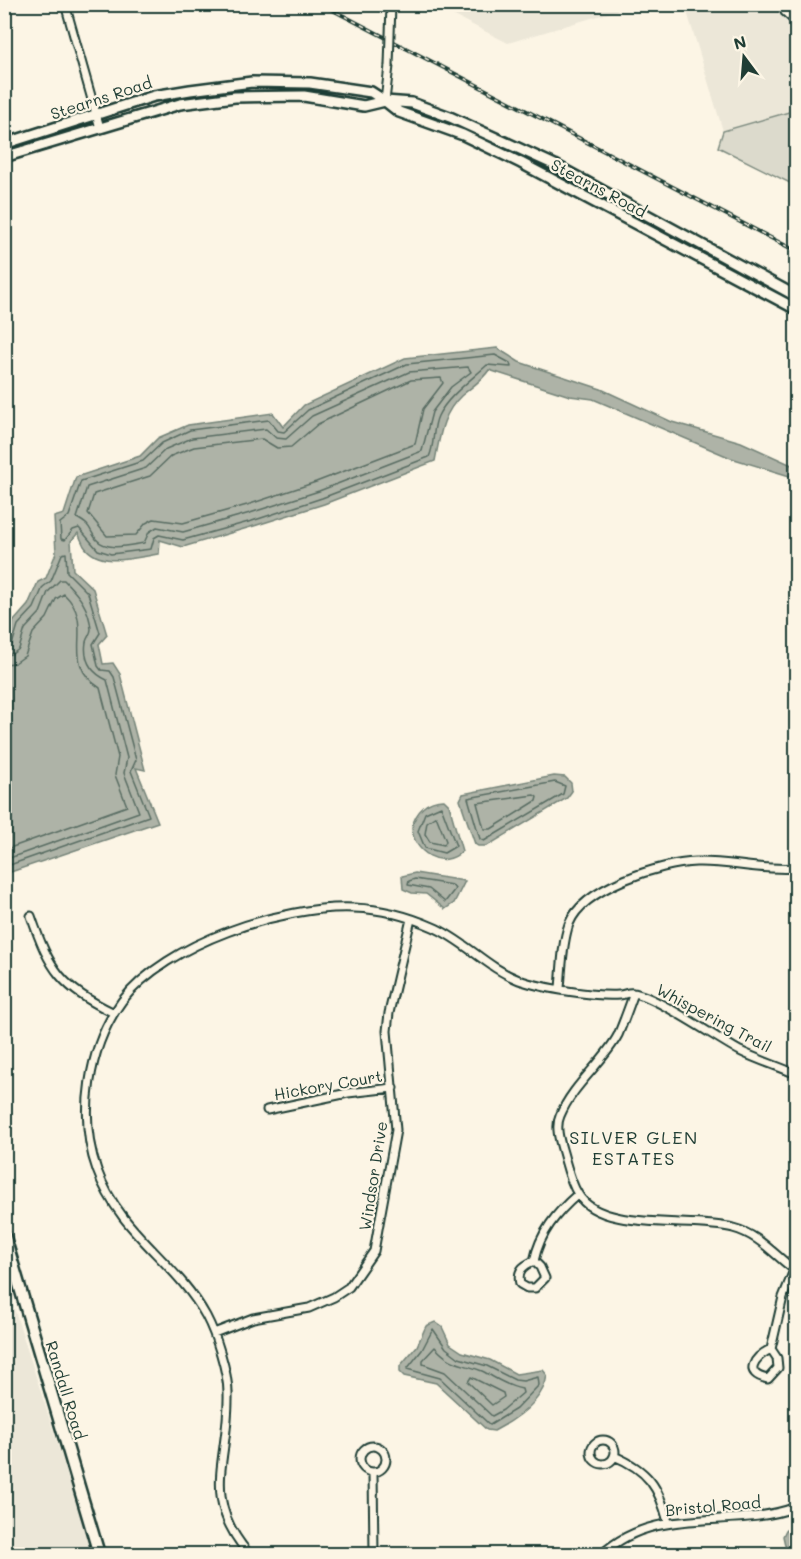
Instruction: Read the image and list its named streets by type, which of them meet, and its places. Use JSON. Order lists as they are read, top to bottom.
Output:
{
  "streets": {
    "main road": ["Stearns Road", "Randall Road"],
    "street": [
      "Whispering Trail",
      "Hickory Court",
      "Windsor Drive",
      "Bristol Road"
    ]
  },
  "crossings": [
    ["Whispering Trail", "Windsor Drive"],
    ["Hickory Court", "Windsor Drive"]
  ],
  "districts": ["SILVER GLEN ESTATES"],
  "north": "top"
}
